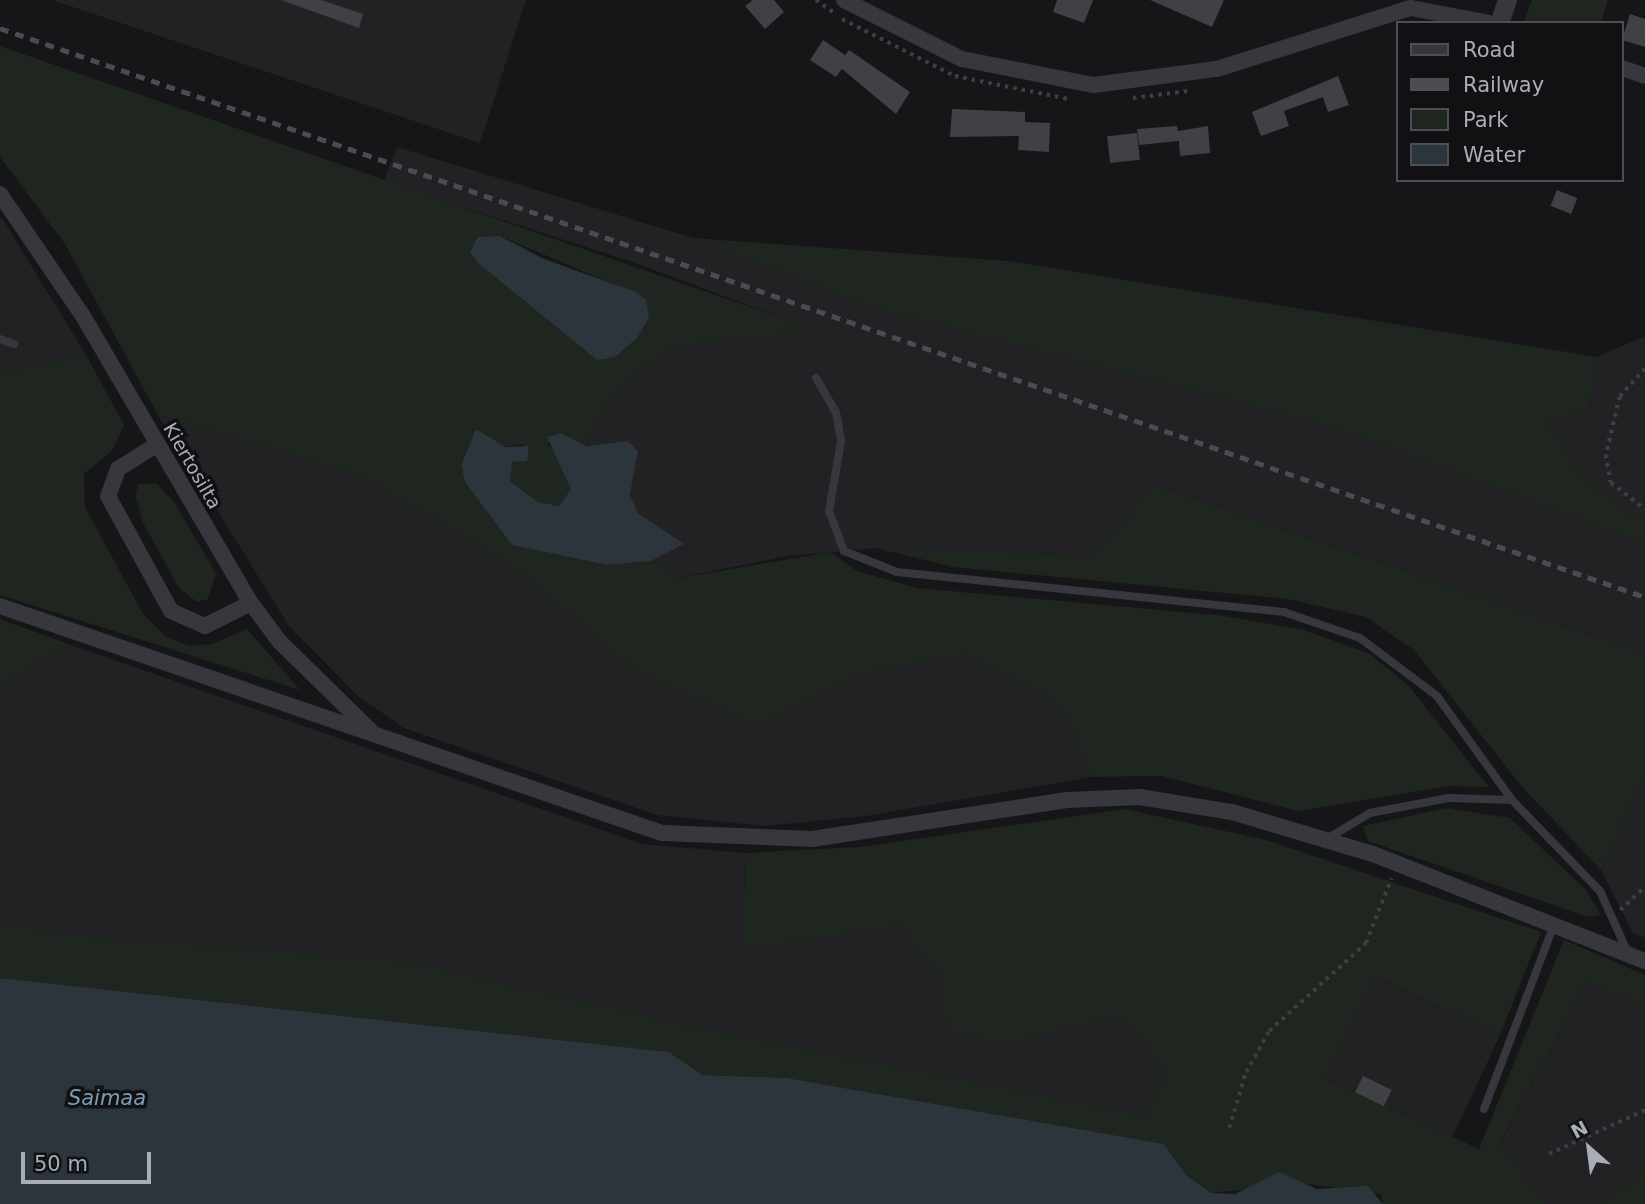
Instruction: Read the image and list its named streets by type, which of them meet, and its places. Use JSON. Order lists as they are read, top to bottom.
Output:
{
  "streets": {
    "street": ["Kiertosilta"]
  },
  "water": ["Saimaa"],
  "legend": [
    "Road",
    "Railway",
    "Park",
    "Water"
  ],
  "scale_bar": "50 m",
  "north": "top left"
}
